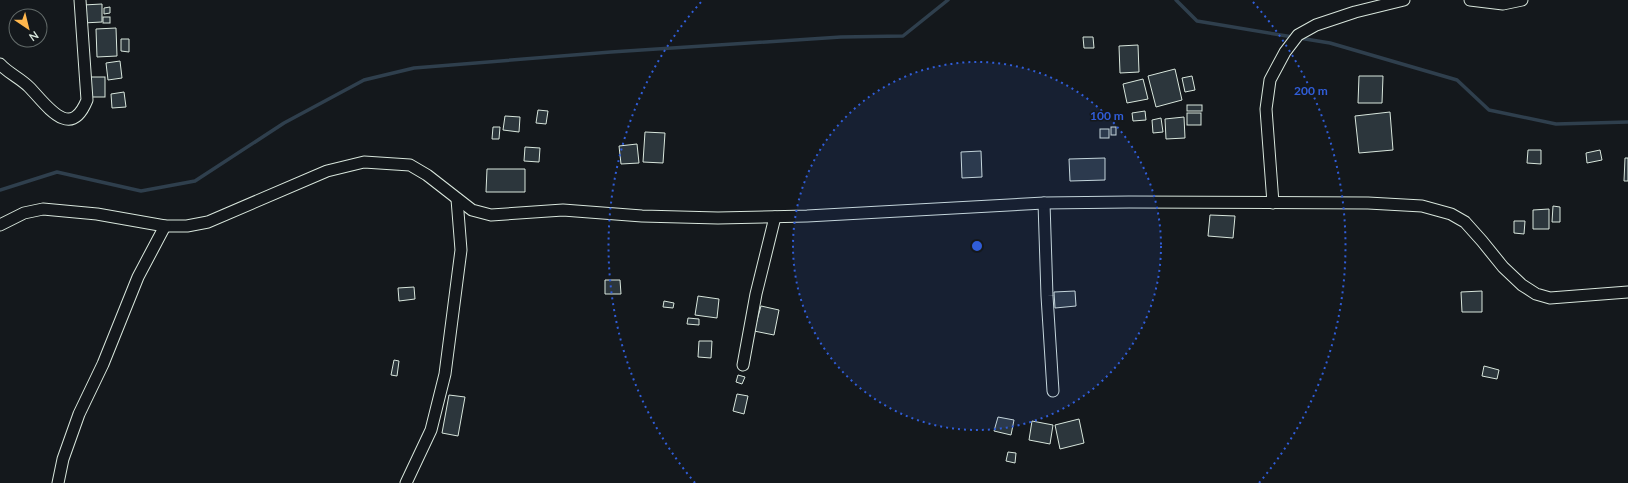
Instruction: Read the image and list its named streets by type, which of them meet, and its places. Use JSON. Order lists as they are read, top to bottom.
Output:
{
  "north": "bottom right",
  "rings": ["200 m", "100 m"]
}
